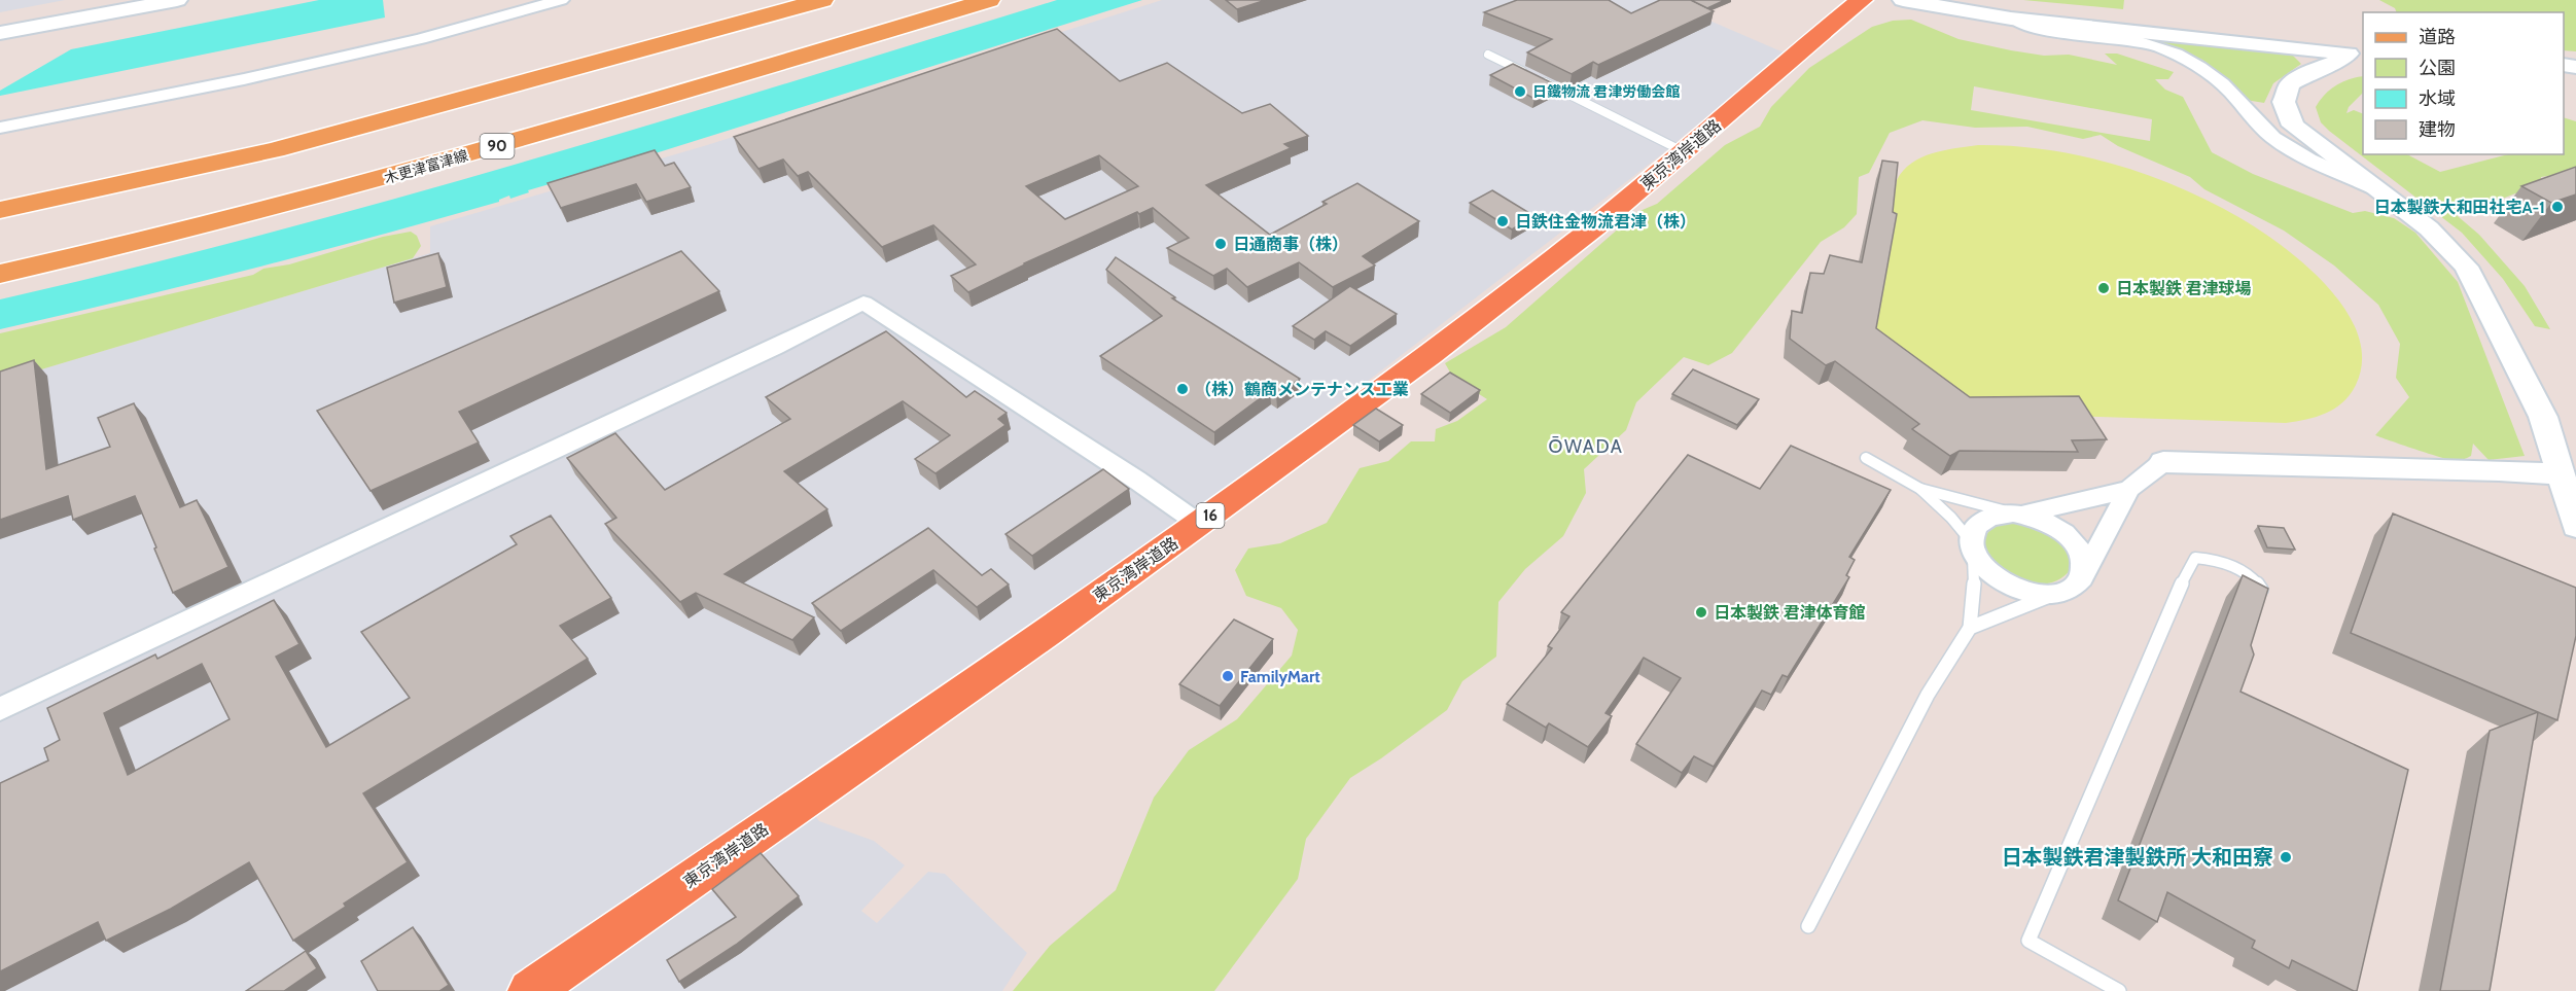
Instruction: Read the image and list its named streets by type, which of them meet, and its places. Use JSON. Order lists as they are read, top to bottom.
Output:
{
  "streets": {
    "highway": ["東京湾岸道路", "16"],
    "main road": ["90", "木更津富津線"]
  },
  "districts": ["ŌWADA"],
  "places": [
    "日鐵物流 君津労働会館",
    "日本製鉄大和田社宅A-1",
    "日鉄住金物流君津（株）",
    "日通商事（株）",
    "日本製鉄 君津球場",
    "（株）鶴商メンテナンス工業",
    "日本製鉄 君津体育館",
    "FamilyMart",
    "日本製鉄君津製鉄所 大和田寮"
  ],
  "legend": [
    "道路",
    "公園",
    "水域",
    "建物"
  ]
}
